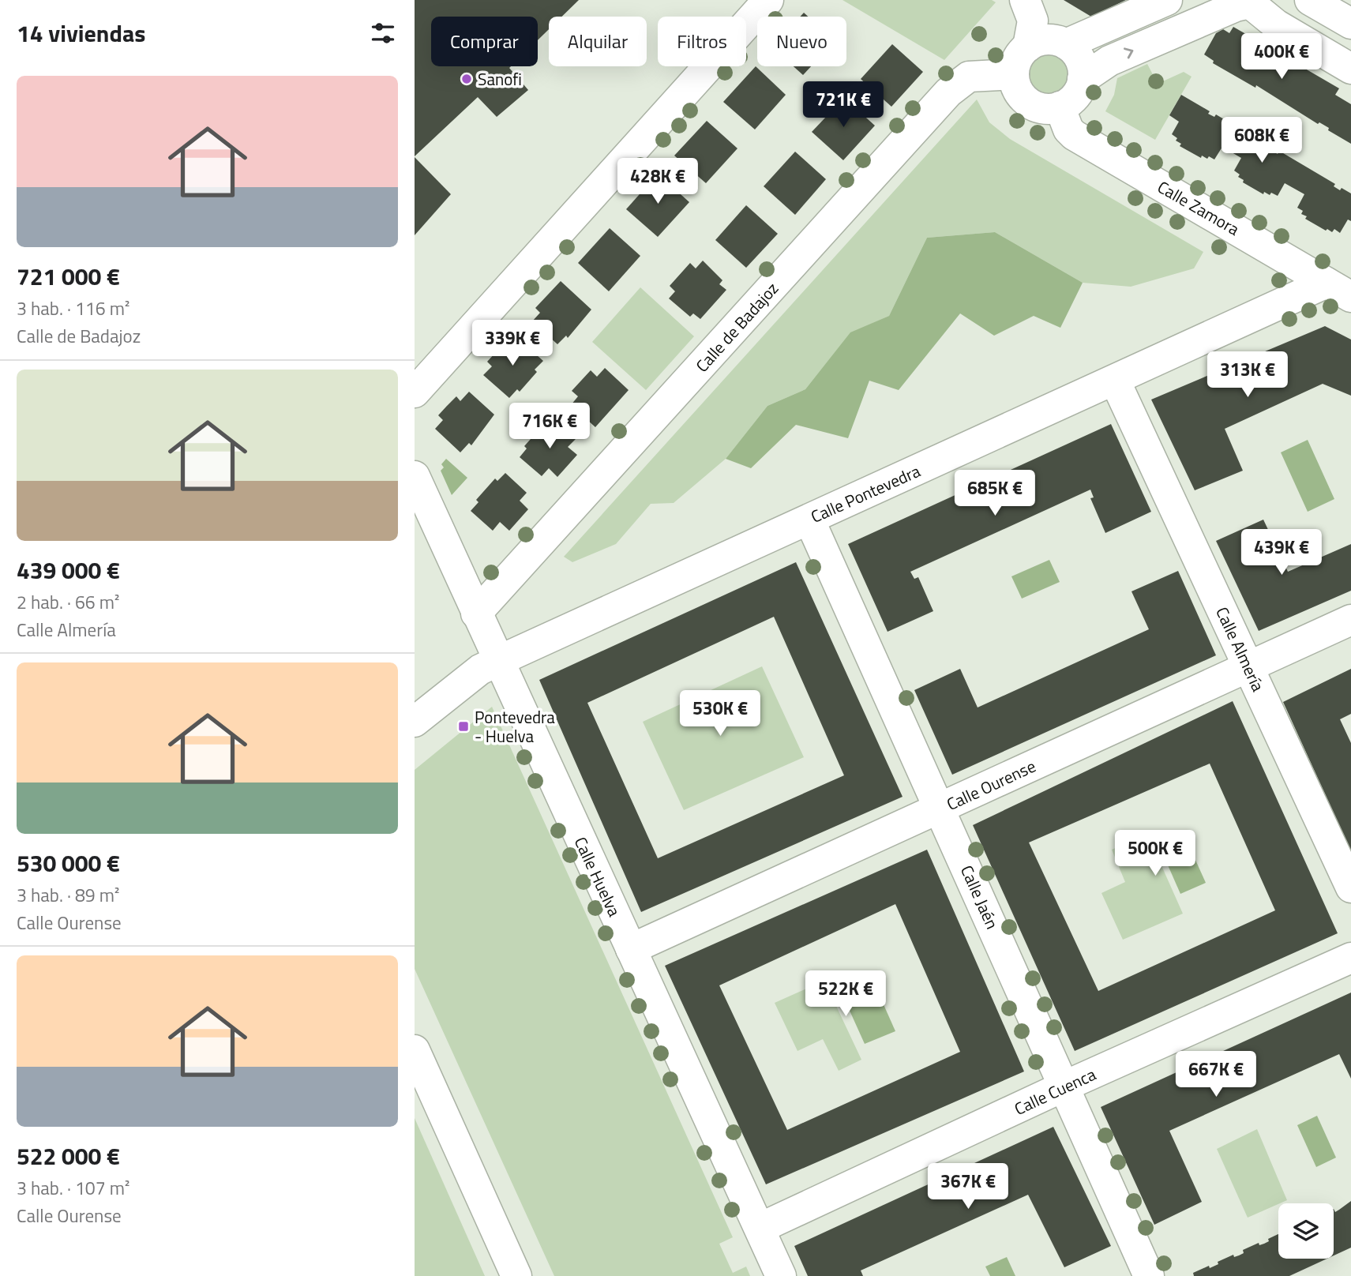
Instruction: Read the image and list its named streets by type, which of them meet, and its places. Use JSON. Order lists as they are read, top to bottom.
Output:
{
  "streets": {
    "street": [
      "Calle Zamora",
      "Calle de Badajoz",
      "Calle Pontevedra",
      "Calle Almería",
      "Calle Ourense",
      "Calle Huelva",
      "Calle Jaén",
      "Calle Cuenca"
    ]
  },
  "crossings": [
    ["Calle Zamora", "Calle de Badajoz"],
    ["Calle Zamora", "Calle Pontevedra"],
    ["Calle de Badajoz", "Calle Huelva"],
    ["Calle Pontevedra", "Calle Almería"],
    ["Calle Pontevedra", "Calle Huelva"],
    ["Calle Pontevedra", "Calle Jaén"],
    ["Calle Almería", "Calle Ourense"],
    ["Calle Ourense", "Calle Huelva"],
    ["Calle Ourense", "Calle Jaén"],
    ["Calle Huelva", "Calle Cuenca"],
    ["Calle Jaén", "Calle Cuenca"]
  ],
  "places": {
    "other": ["Sanofi"],
    "transit": ["Pontevedra - Huelva"]
  },
  "page": {
    "heading": "14 viviendas",
    "chip": [
      "Comprar",
      "Alquilar",
      "Filtros",
      "Nuevo"
    ],
    "price": [
      "400K €",
      "721K €",
      "608K €",
      "428K €",
      "339K €",
      "313K €",
      "716K €",
      "685K €",
      "439K €",
      "530K €",
      "500K €",
      "522K €",
      "667K €",
      "367K €"
    ],
    "list": [
      {
        "name": "721 000 €",
        "note": "3 hab. · 116 m² · Calle de Badajoz"
      },
      {
        "name": "439 000 €",
        "note": "2 hab. · 66 m² · Calle Almería"
      },
      {
        "name": "530 000 €",
        "note": "3 hab. · 89 m² · Calle Ourense"
      },
      {
        "name": "522 000 €",
        "note": "3 hab. · 107 m² · Calle Ourense"
      }
    ]
  }
}
